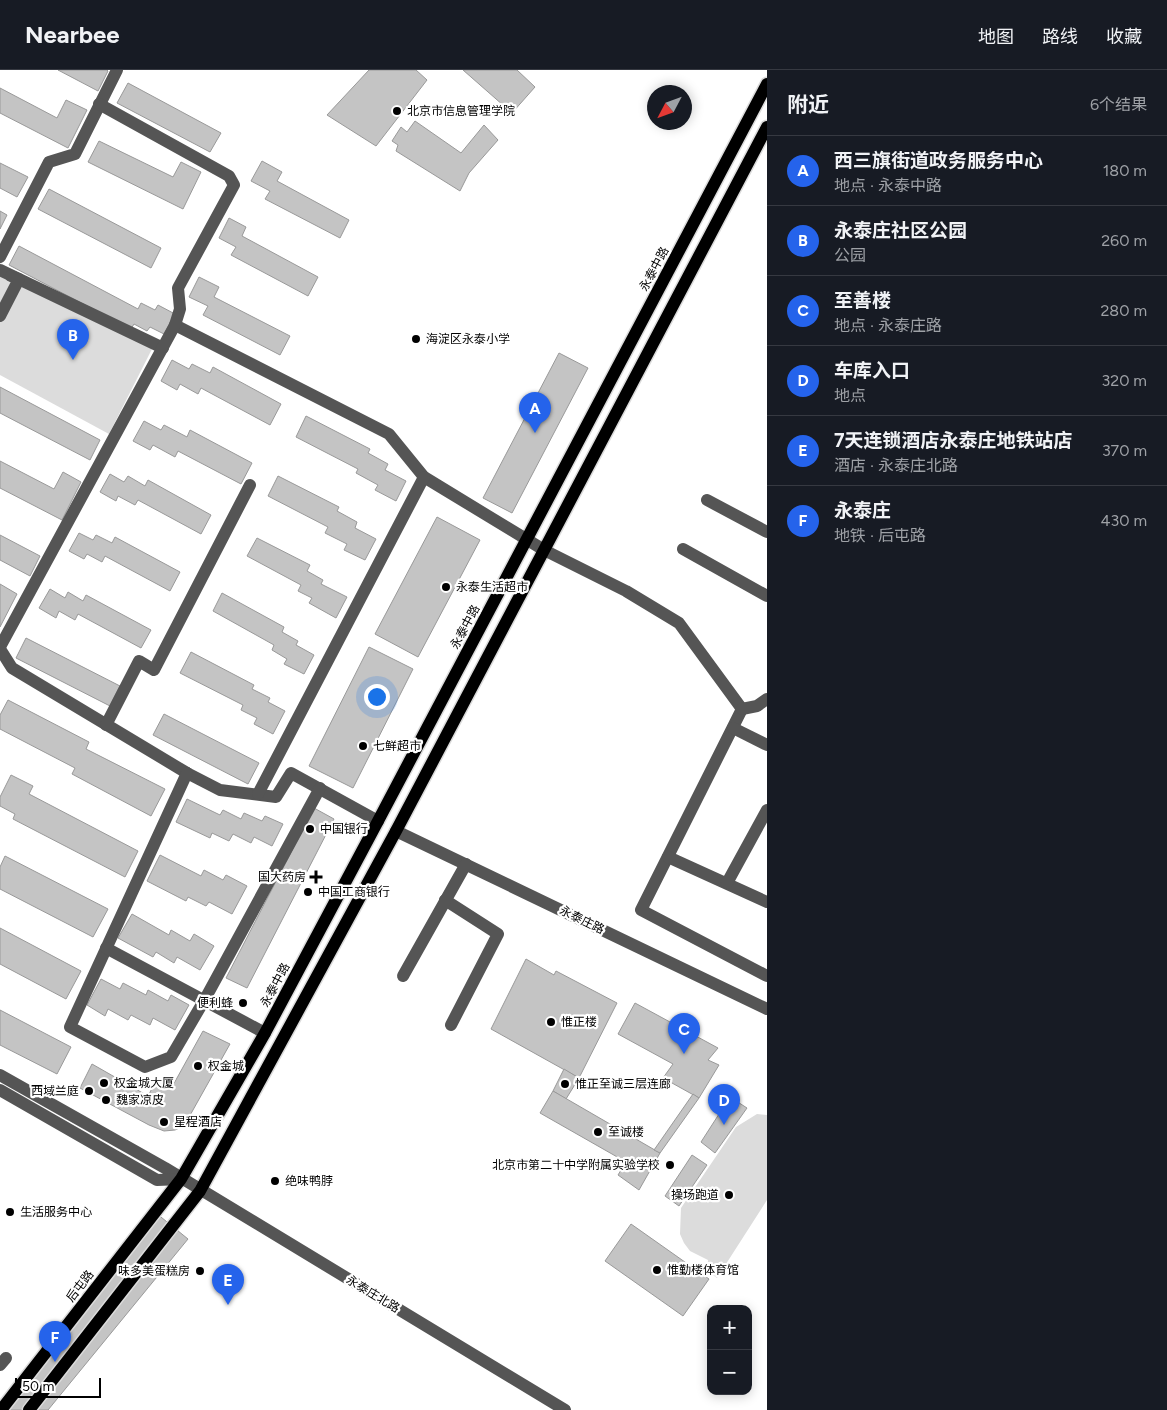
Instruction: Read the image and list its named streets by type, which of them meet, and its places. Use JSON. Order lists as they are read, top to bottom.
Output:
{
  "streets": {
    "main road": ["永泰中路", "后屯路"],
    "street": ["永泰庄路", "永泰庄北路"]
  },
  "crossings": [
    ["永泰中路", "后屯路"],
    ["永泰中路", "永泰庄北路"],
    ["后屯路", "永泰庄北路"]
  ],
  "places": {
    "other": [
      "北京市信息管理学院",
      "海淀区永泰小学",
      "永泰生活超市",
      "七鲜超市",
      "中国银行",
      "中国工商银行",
      "便利蜂",
      "惟正楼",
      "权金城",
      "权金城大厦",
      "惟正至诚三层连廊",
      "西域兰庭",
      "魏家凉皮",
      "星程酒店",
      "至诚楼",
      "北京市第二十中学附属实验学校",
      "绝味鸭脖",
      "操场跑道",
      "生活服务中心",
      "惟勤楼体育馆",
      "味多美蛋糕房"
    ],
    "health": ["国大药房"]
  },
  "scale_bar": "50 m",
  "north": "bottom left",
  "page": {
    "header": "Nearbee",
    "nav": ["地图", "路线", "收藏"],
    "heading": ["附近", "6个结果"],
    "list": [
      {
        "mark": "A",
        "name": "西三旗街道政务服务中心",
        "note": "地点 · 永泰中路",
        "value": "180 m"
      },
      {
        "mark": "B",
        "name": "永泰庄社区公园",
        "note": "公园",
        "value": "260 m"
      },
      {
        "mark": "C",
        "name": "至善楼",
        "note": "地点 · 永泰庄路",
        "value": "280 m"
      },
      {
        "mark": "D",
        "name": "车库入口",
        "note": "地点",
        "value": "320 m"
      },
      {
        "mark": "E",
        "name": "7天连锁酒店永泰庄地铁站店",
        "note": "酒店 · 永泰庄北路",
        "value": "370 m"
      },
      {
        "mark": "F",
        "name": "永泰庄",
        "note": "地铁 · 后屯路",
        "value": "430 m"
      }
    ],
    "pins": [
      "B",
      "A",
      "C",
      "D",
      "E",
      "F"
    ],
    "map_buttons": ["+", "−"],
    "scale": "50 m"
  }
}
